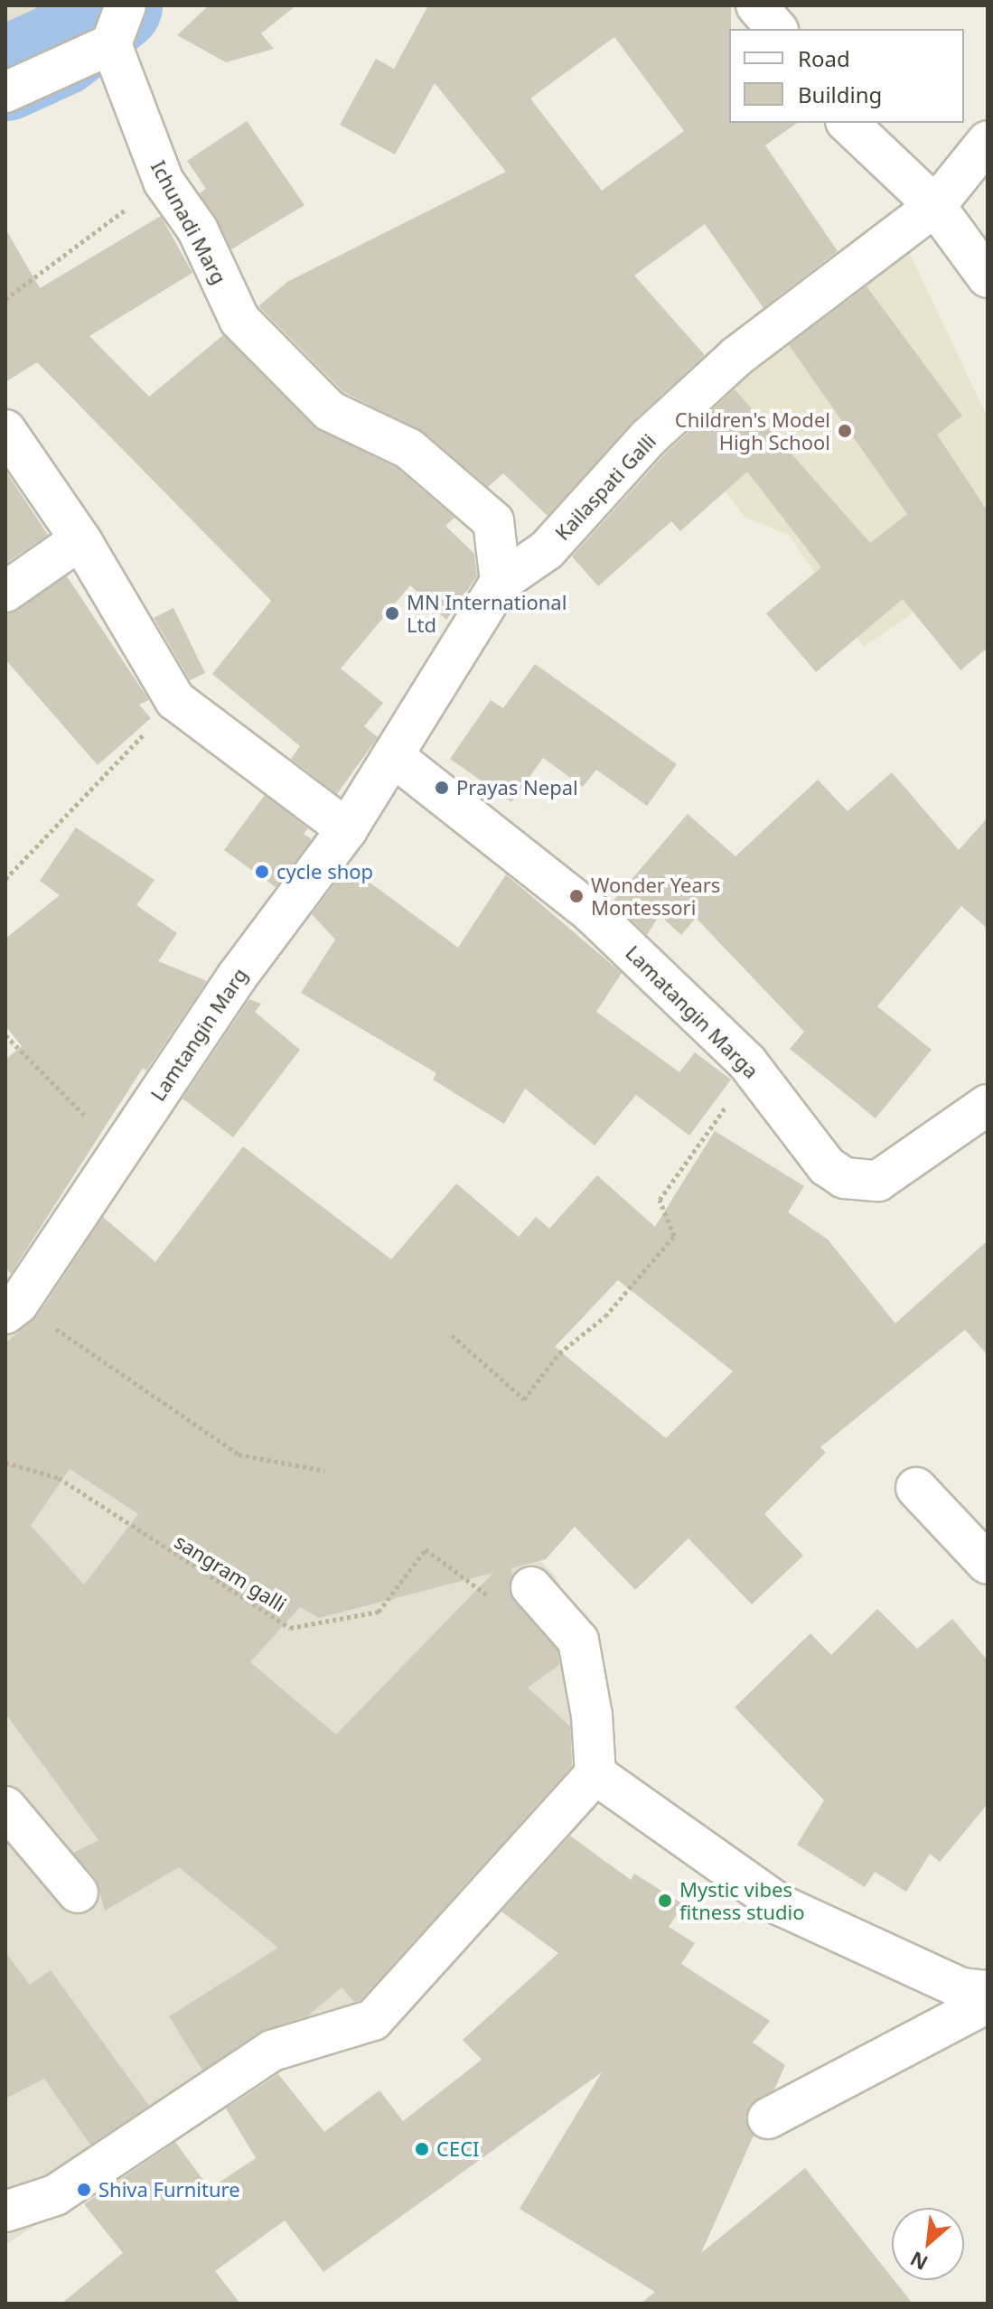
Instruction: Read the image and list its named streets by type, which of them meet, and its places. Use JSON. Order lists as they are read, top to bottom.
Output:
{
  "streets": {
    "street": [
      "Ichunadi Marg",
      "Kailaspati Galli",
      "Lamatangin Marga",
      "Lamtangin Marg"
    ],
    "path": ["sangram galli"]
  },
  "crossings": [
    ["Ichunadi Marg", "Kailaspati Galli"],
    ["Kailaspati Galli", "Lamatangin Marga"],
    ["Kailaspati Galli", "Lamtangin Marg"],
    ["Lamatangin Marga", "Lamtangin Marg"]
  ],
  "places": [
    "Children's Model High School",
    "MN International Ltd",
    "Prayas Nepal",
    "cycle shop",
    "Wonder Years Montessori",
    "Mystic vibes fitness studio",
    "CECI",
    "Shiva Furniture"
  ],
  "legend": ["Road", "Building"],
  "north": "bottom left"
}
